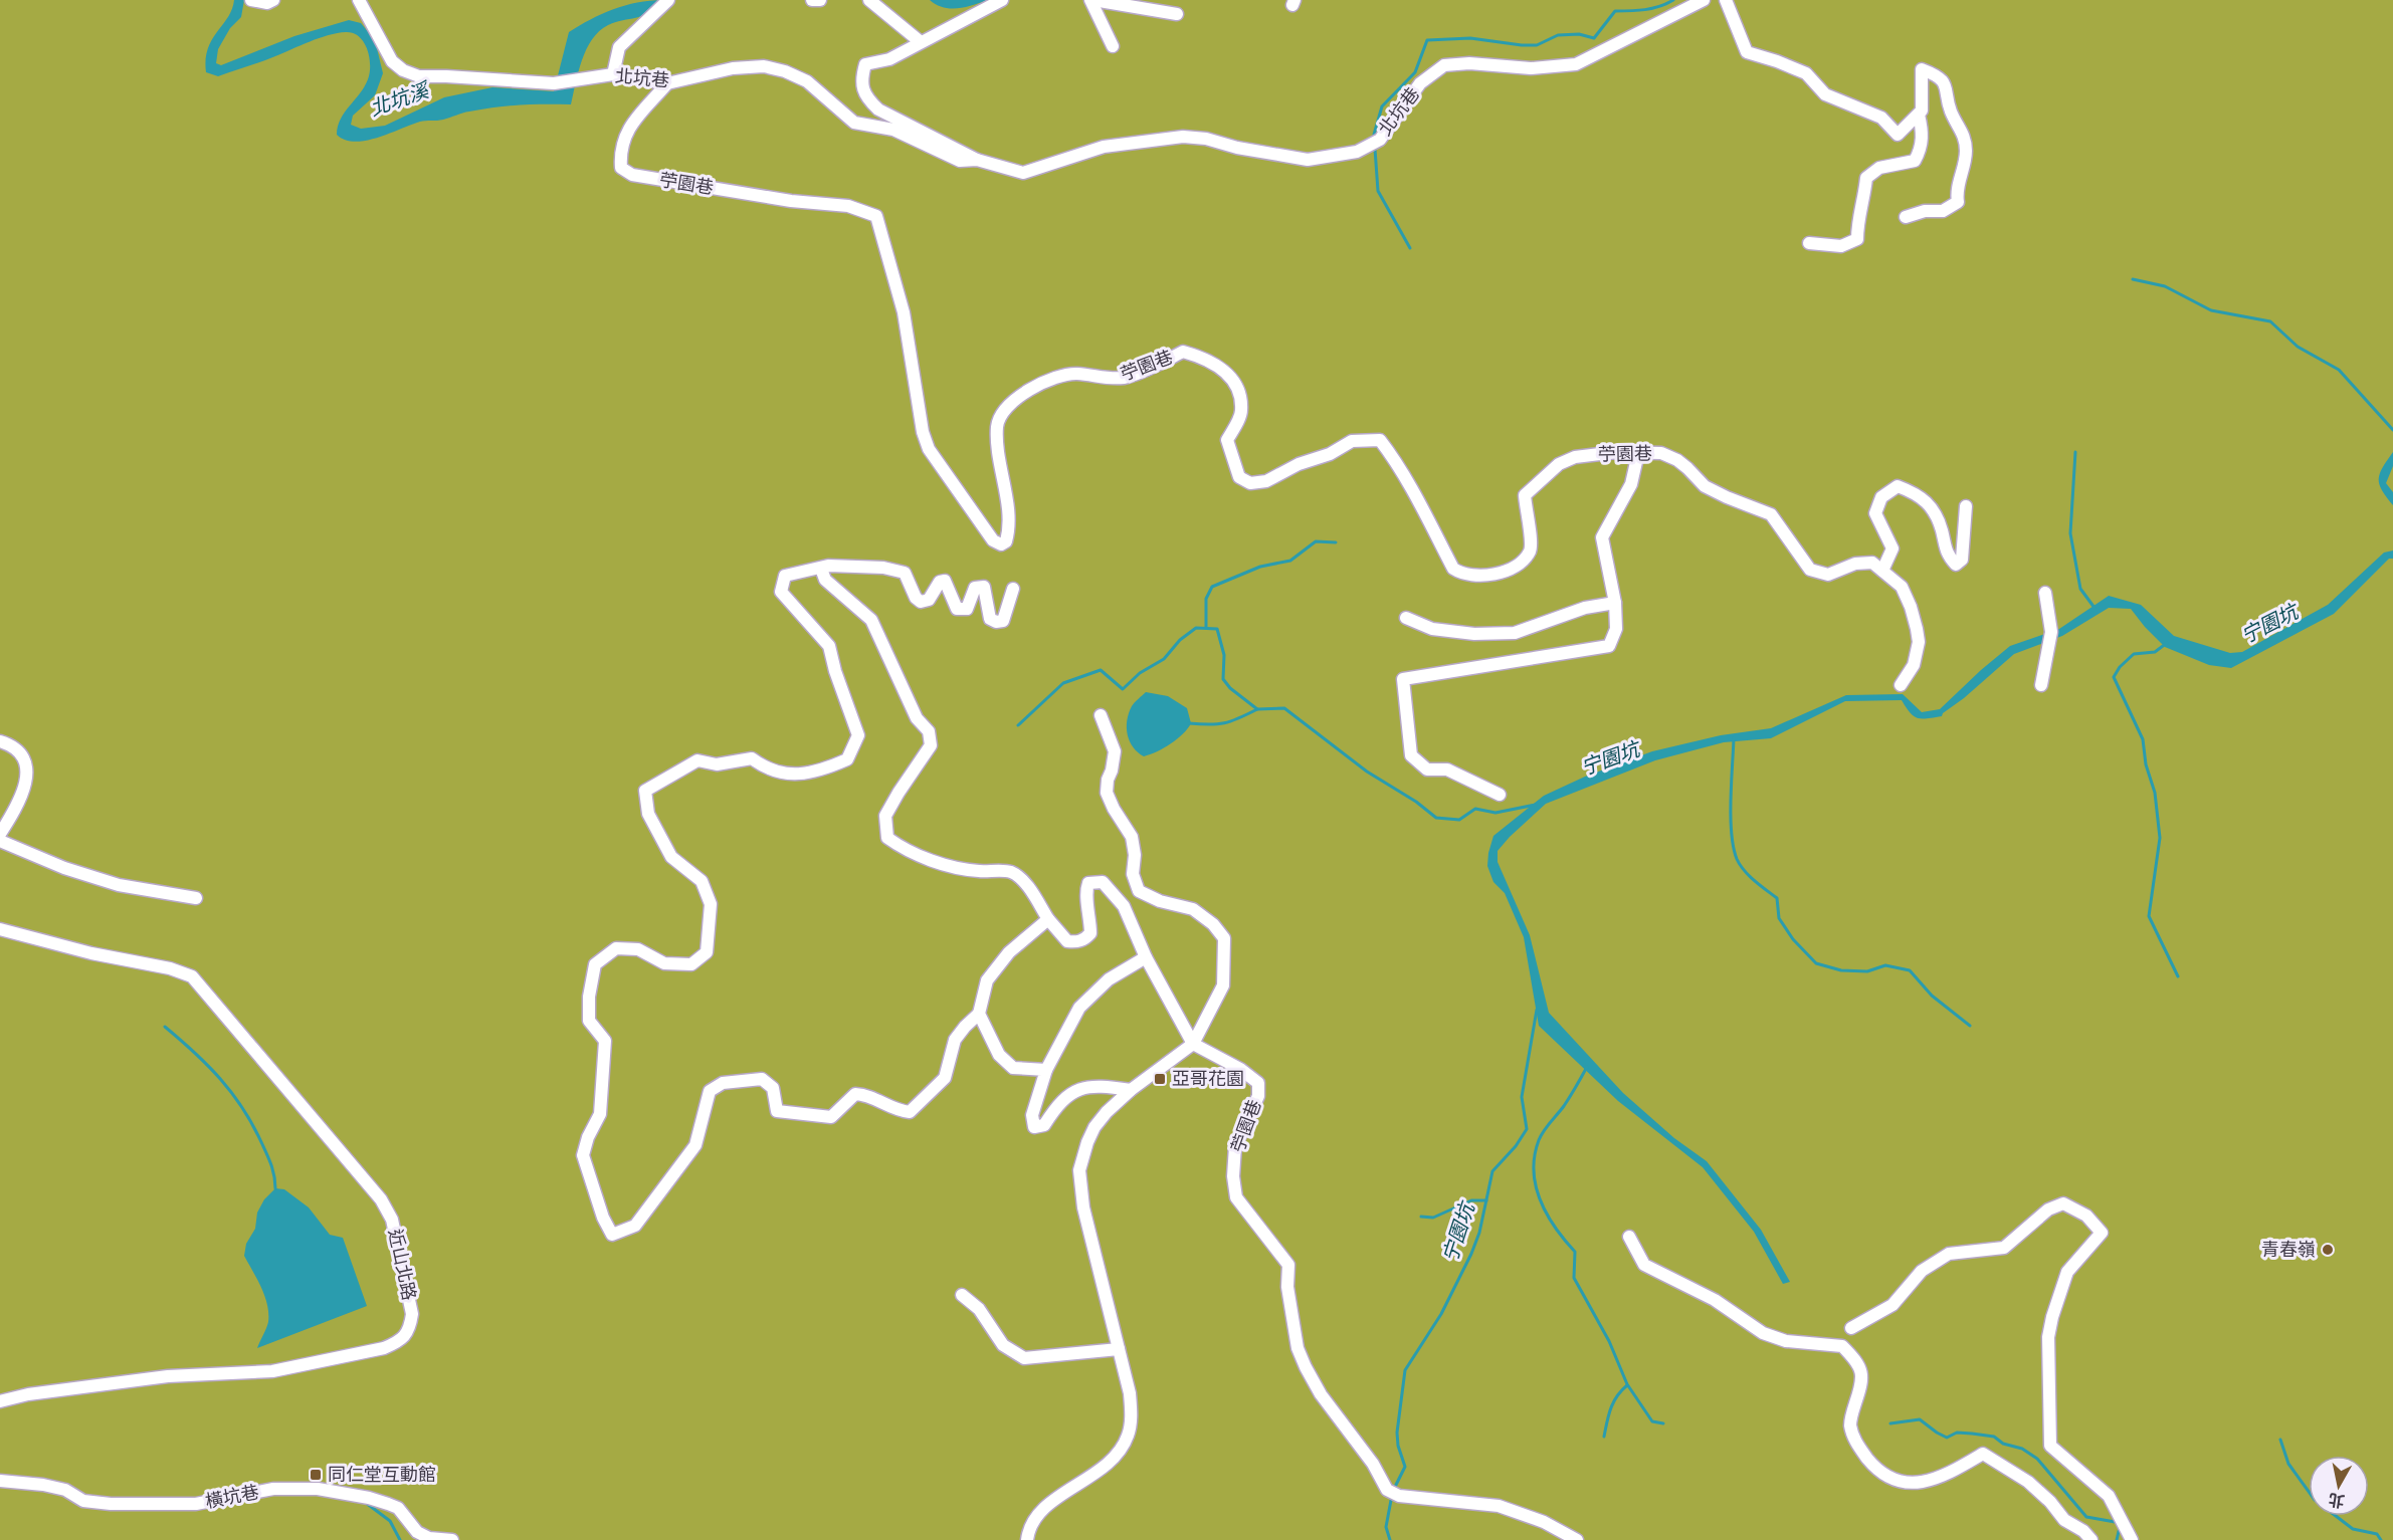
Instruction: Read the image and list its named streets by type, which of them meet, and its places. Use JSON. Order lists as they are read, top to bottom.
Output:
{
  "streets": {
    "street": [
      "北坑巷",
      "苧園巷",
      "近山北路",
      "橫坑巷"
    ]
  },
  "crossings": [
    ["北坑巷", "苧園巷"]
  ],
  "water": ["北坑溪", "宁園坑"],
  "places": {
    "transit": ["亞哥花園", "同仁堂互動館"],
    "other": ["青春嶺"]
  },
  "north": "bottom"
}
